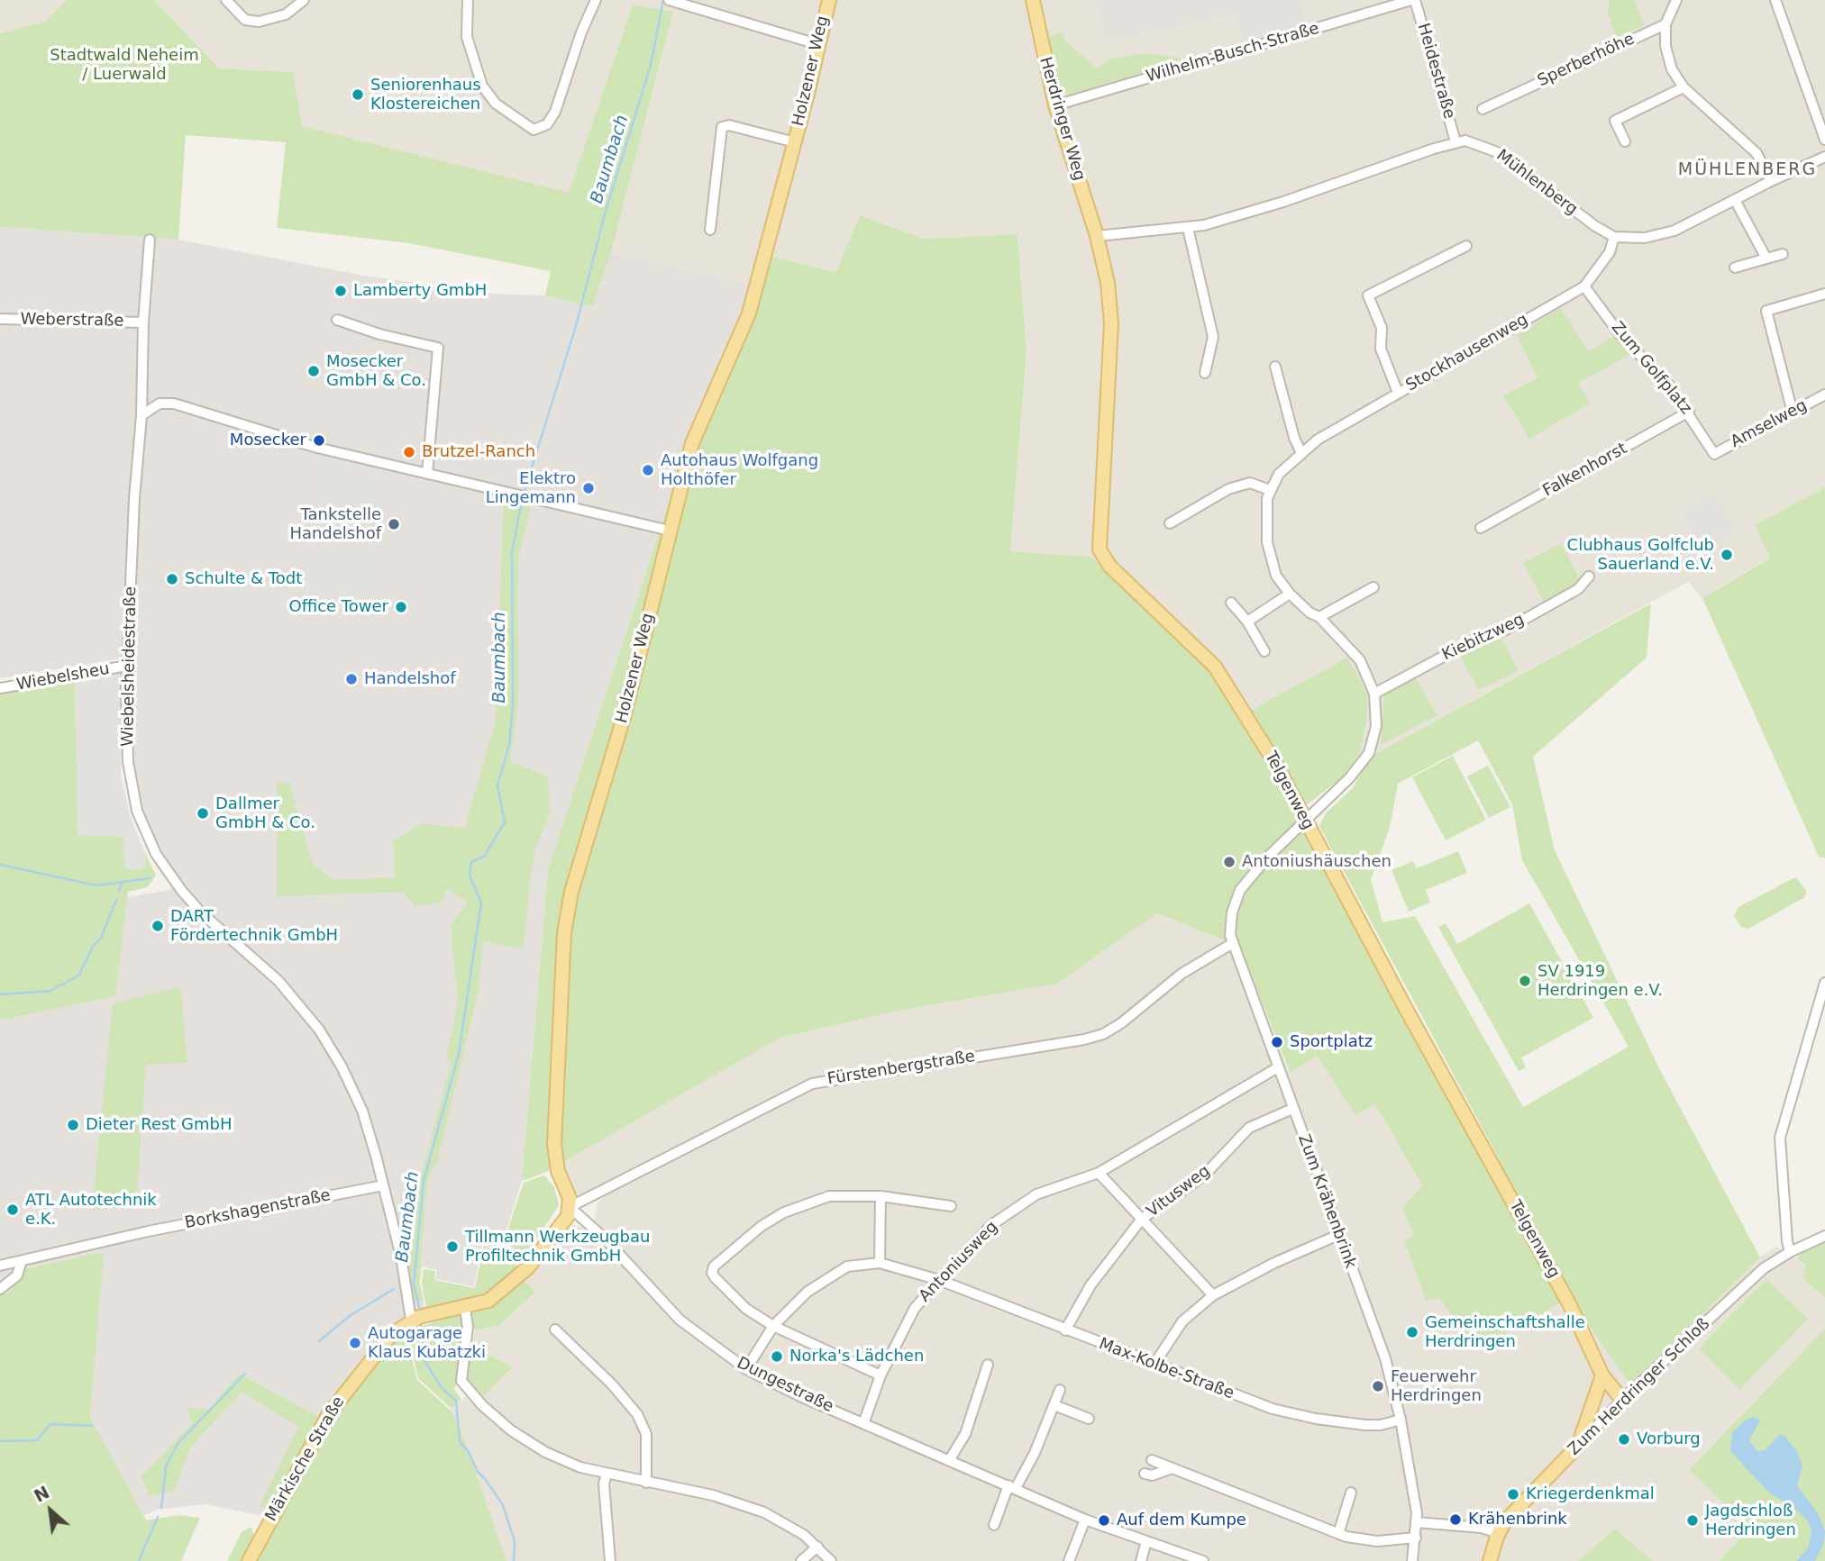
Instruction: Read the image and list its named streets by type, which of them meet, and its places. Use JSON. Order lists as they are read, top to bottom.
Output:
{
  "streets": {
    "main road": [
      "Holzener Weg",
      "Herdringer Weg",
      "Telgenweg",
      "Zum Herdringer Schloß",
      "Märkische Straße"
    ],
    "street": [
      "Wilhelm-Busch-Straße",
      "Sperberhöhe",
      "Heidestraße",
      "Mühlenberg",
      "Weberstraße",
      "Stockhausenweg",
      "Zum Golfplatz",
      "Amselweg",
      "Falkenhorst",
      "Kiebitzweg",
      "Wiebelsheidestraße",
      "Wiebelsheu",
      "Fürstenbergstraße",
      "Vitusweg",
      "Zum Krähenbrink",
      "Borkshagenstraße",
      "Antoniusweg",
      "Max-Kolbe-Straße",
      "Dungestraße"
    ]
  },
  "crossings": [
    ["Wilhelm-Busch-Straße", "Heidestraße"],
    ["Wilhelm-Busch-Straße", "Herdringer Weg"],
    ["Holzener Weg", "Fürstenbergstraße"],
    ["Holzener Weg", "Dungestraße"],
    ["Holzener Weg", "Märkische Straße"],
    ["Heidestraße", "Mühlenberg"],
    ["Herdringer Weg", "Mühlenberg"],
    ["Herdringer Weg", "Telgenweg"],
    ["Mühlenberg", "Stockhausenweg"],
    ["Mühlenberg", "Telgenweg"],
    ["Weberstraße", "Wiebelsheidestraße"],
    ["Stockhausenweg", "Zum Golfplatz"],
    ["Stockhausenweg", "Kiebitzweg"],
    ["Stockhausenweg", "Telgenweg"],
    ["Stockhausenweg", "Zum Krähenbrink"],
    ["Zum Golfplatz", "Amselweg"],
    ["Zum Golfplatz", "Falkenhorst"],
    ["Wiebelsheidestraße", "Wiebelsheu"],
    ["Wiebelsheidestraße", "Borkshagenstraße"],
    ["Wiebelsheidestraße", "Märkische Straße"],
    ["Telgenweg", "Zum Herdringer Schloß"],
    ["Fürstenbergstraße", "Zum Krähenbrink"],
    ["Fürstenbergstraße", "Dungestraße"],
    ["Fürstenbergstraße", "Märkische Straße"],
    ["Vitusweg", "Zum Krähenbrink"],
    ["Vitusweg", "Max-Kolbe-Straße"],
    ["Zum Krähenbrink", "Antoniusweg"],
    ["Zum Krähenbrink", "Max-Kolbe-Straße"],
    ["Antoniusweg", "Max-Kolbe-Straße"],
    ["Antoniusweg", "Dungestraße"],
    ["Dungestraße", "Märkische Straße"]
  ],
  "districts": ["MÜHLENBERG"],
  "water": ["Baumbach"],
  "parks": ["Stadtwald Neheim / Luerwald"],
  "places": [
    "Seniorenhaus Klostereichen",
    "Lamberty GmbH",
    "Mosecker GmbH & Co.",
    "Mosecker",
    "Brutzel-Ranch",
    "Autohaus Wolfgang Holthöfer",
    "Elektro Lingemann",
    "Tankstelle Handelshof",
    "Clubhaus Golfclub Sauerland e.V.",
    "Schulte & Todt",
    "Office Tower",
    "Handelshof",
    "Dallmer GmbH & Co.",
    "Antoniushäuschen",
    "DART Fördertechnik GmbH",
    "SV 1919 Herdringen e.V.",
    "Sportplatz",
    "Dieter Rest GmbH",
    "ATL Autotechnik e.K.",
    "Tillmann Werkzeugbau Profiltechnik GmbH",
    "Gemeinschaftshalle Herdringen",
    "Autogarage Klaus Kubatzki",
    "Norka's Lädchen",
    "Feuerwehr Herdringen",
    "Vorburg",
    "Kriegerdenkmal",
    "Krähenbrink",
    "Auf dem Kumpe",
    "Jagdschloß Herdringen"
  ],
  "north": "top left"
}
